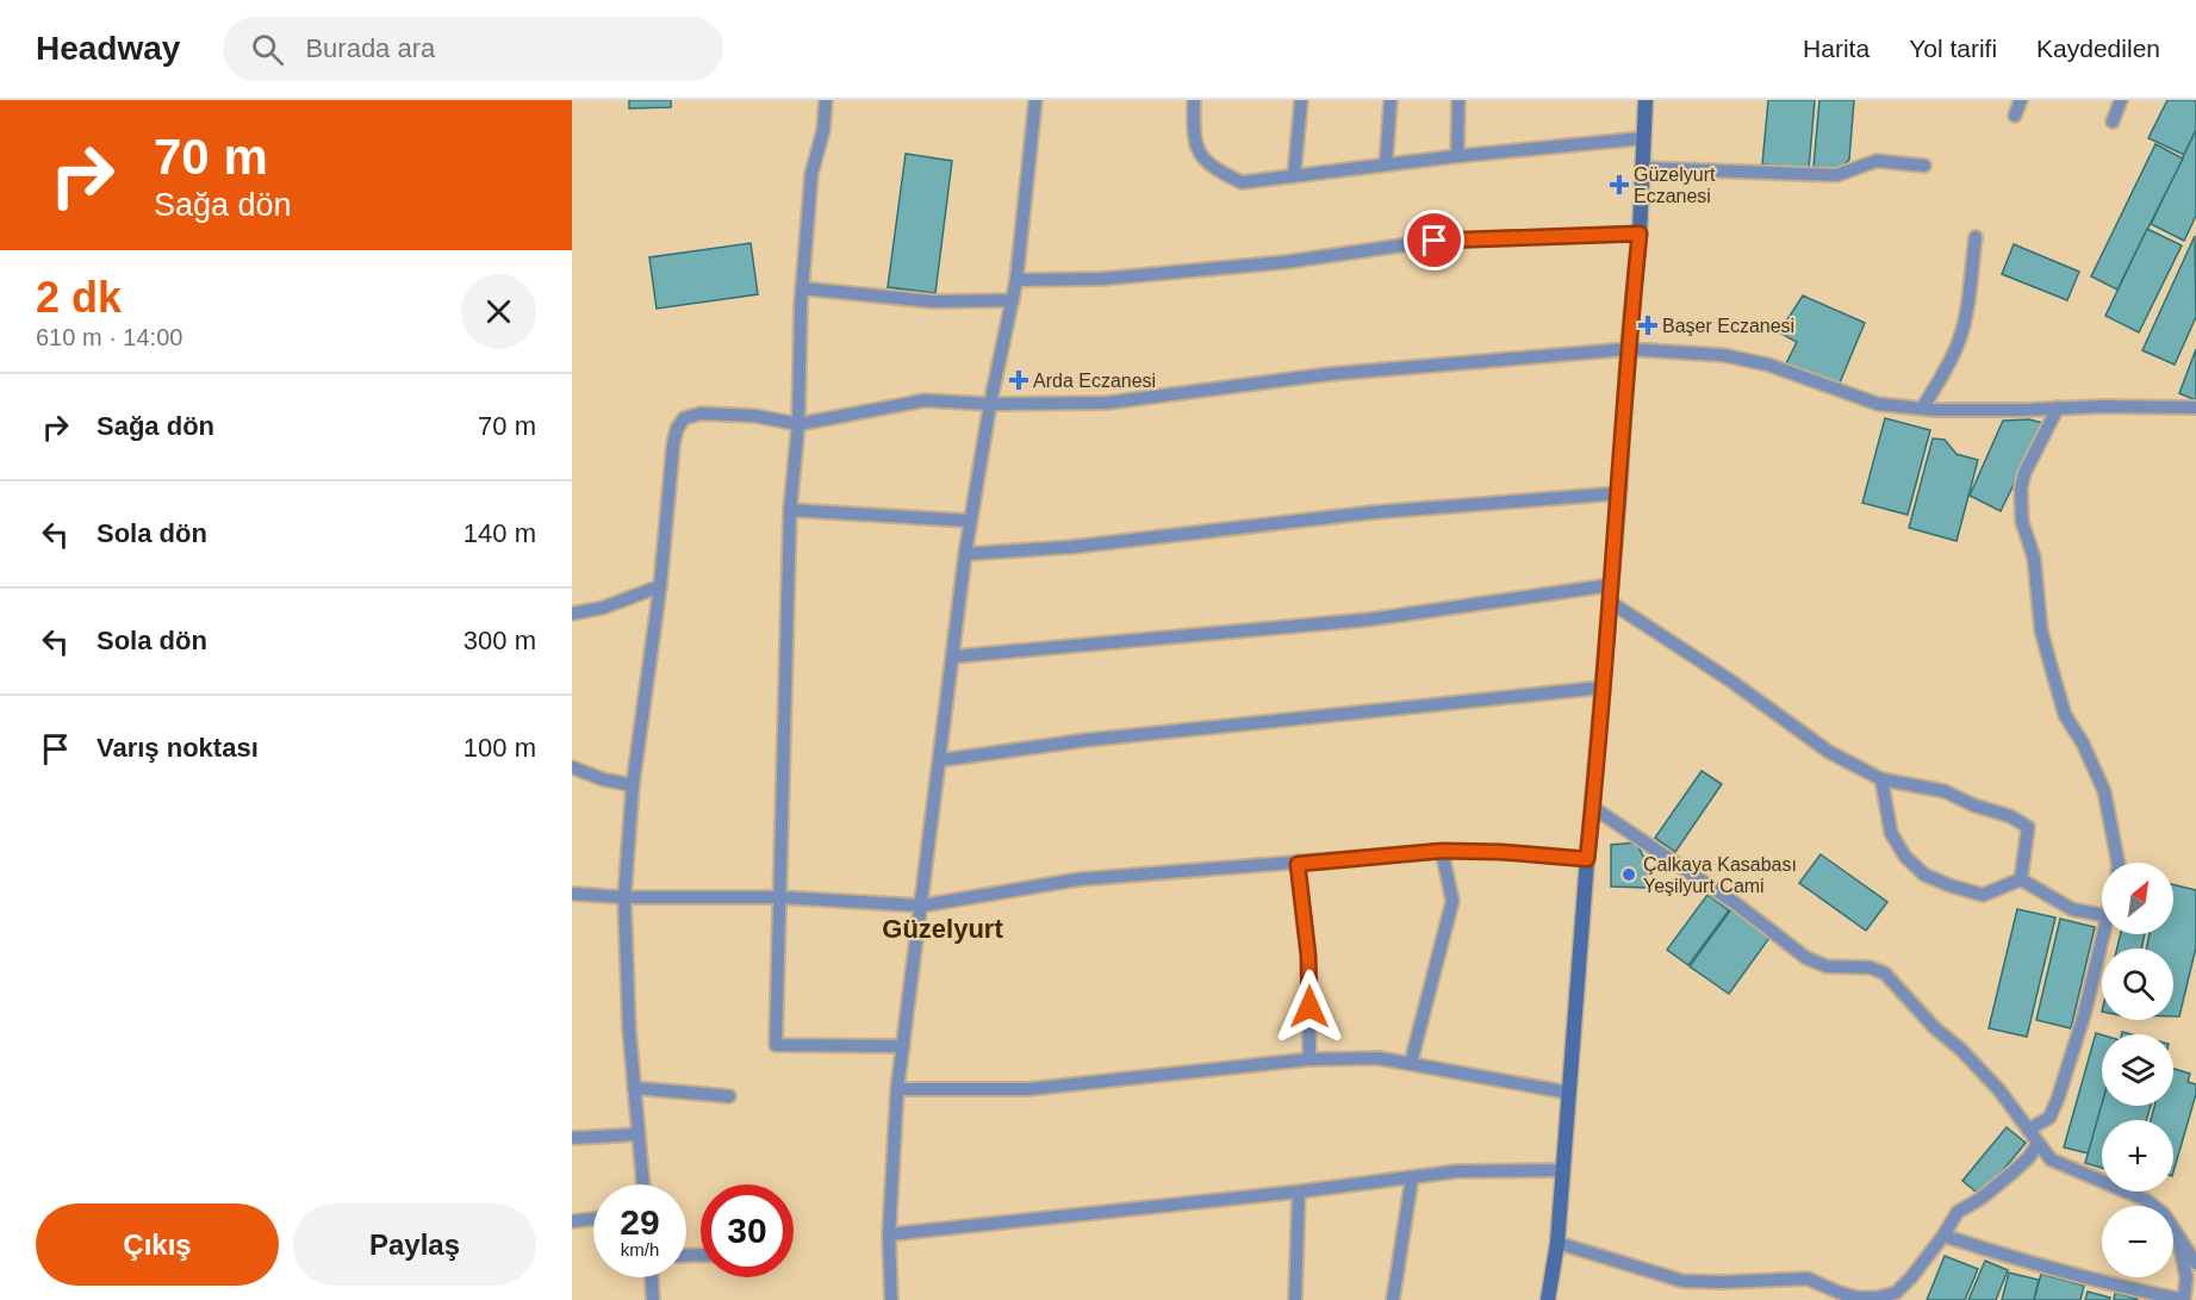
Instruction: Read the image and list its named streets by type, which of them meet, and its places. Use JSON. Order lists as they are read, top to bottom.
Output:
{
  "districts": ["Güzelyurt"],
  "places": {
    "health": ["Güzelyurt Eczanesi", "Başer Eczanesi", "Arda Eczanesi"],
    "other": ["Çalkaya Kasabası Yeşilyurt Cami"]
  },
  "north": "top right",
  "page": {
    "header": "Headway",
    "search": "Burada ara",
    "nav": ["Harita", "Yol tarifi", "Kaydedilen"],
    "turn": ["70 m", "Sağa dön"],
    "heading": ["2 dk", "610 m · 14:00"],
    "list": [
      {
        "name": "Sağa dön",
        "value": "70 m"
      },
      {
        "name": "Sola dön",
        "value": "140 m"
      },
      {
        "name": "Sola dön",
        "value": "300 m"
      },
      {
        "name": "Varış noktası",
        "value": "100 m"
      }
    ],
    "map_buttons": ["+", "−"],
    "speed": "29 km/h",
    "limit": "30",
    "buttons": ["Çıkış", "Paylaş"]
  }
}
